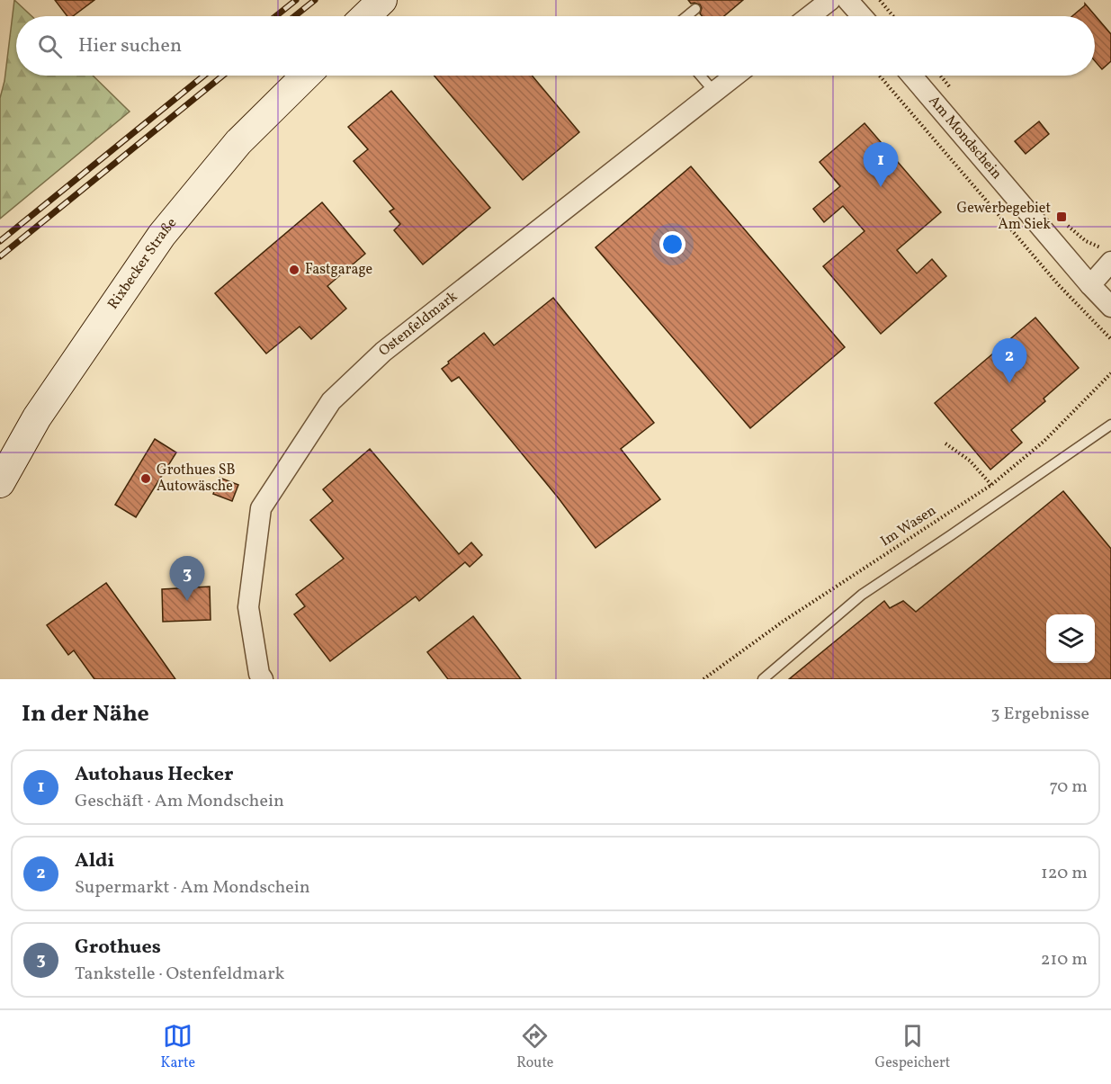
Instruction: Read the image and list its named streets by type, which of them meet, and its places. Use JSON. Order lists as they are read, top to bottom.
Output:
{
  "streets": {
    "main road": ["Rixbecker Straße"],
    "street": ["Am Mondschein", "Ostenfeldmark"],
    "path": ["Im Wasen"]
  },
  "places": {
    "transit": ["Gewerbegebiet Am Siek"],
    "other": ["Fastgarage", "Grothues SB Autowäsche"]
  },
  "page": {
    "search": "Hier suchen",
    "pins": ["1", "2", "3"],
    "heading": ["In der Nähe", "3 Ergebnisse"],
    "list": [
      {
        "mark": "1",
        "name": "Autohaus Hecker",
        "note": "Geschäft · Am Mondschein",
        "value": "70 m"
      },
      {
        "mark": "2",
        "name": "Aldi",
        "note": "Supermarkt · Am Mondschein",
        "value": "120 m"
      },
      {
        "mark": "3",
        "name": "Grothues",
        "note": "Tankstelle · Ostenfeldmark",
        "value": "210 m"
      }
    ],
    "nav": ["Karte", "Route", "Gespeichert"]
  }
}
